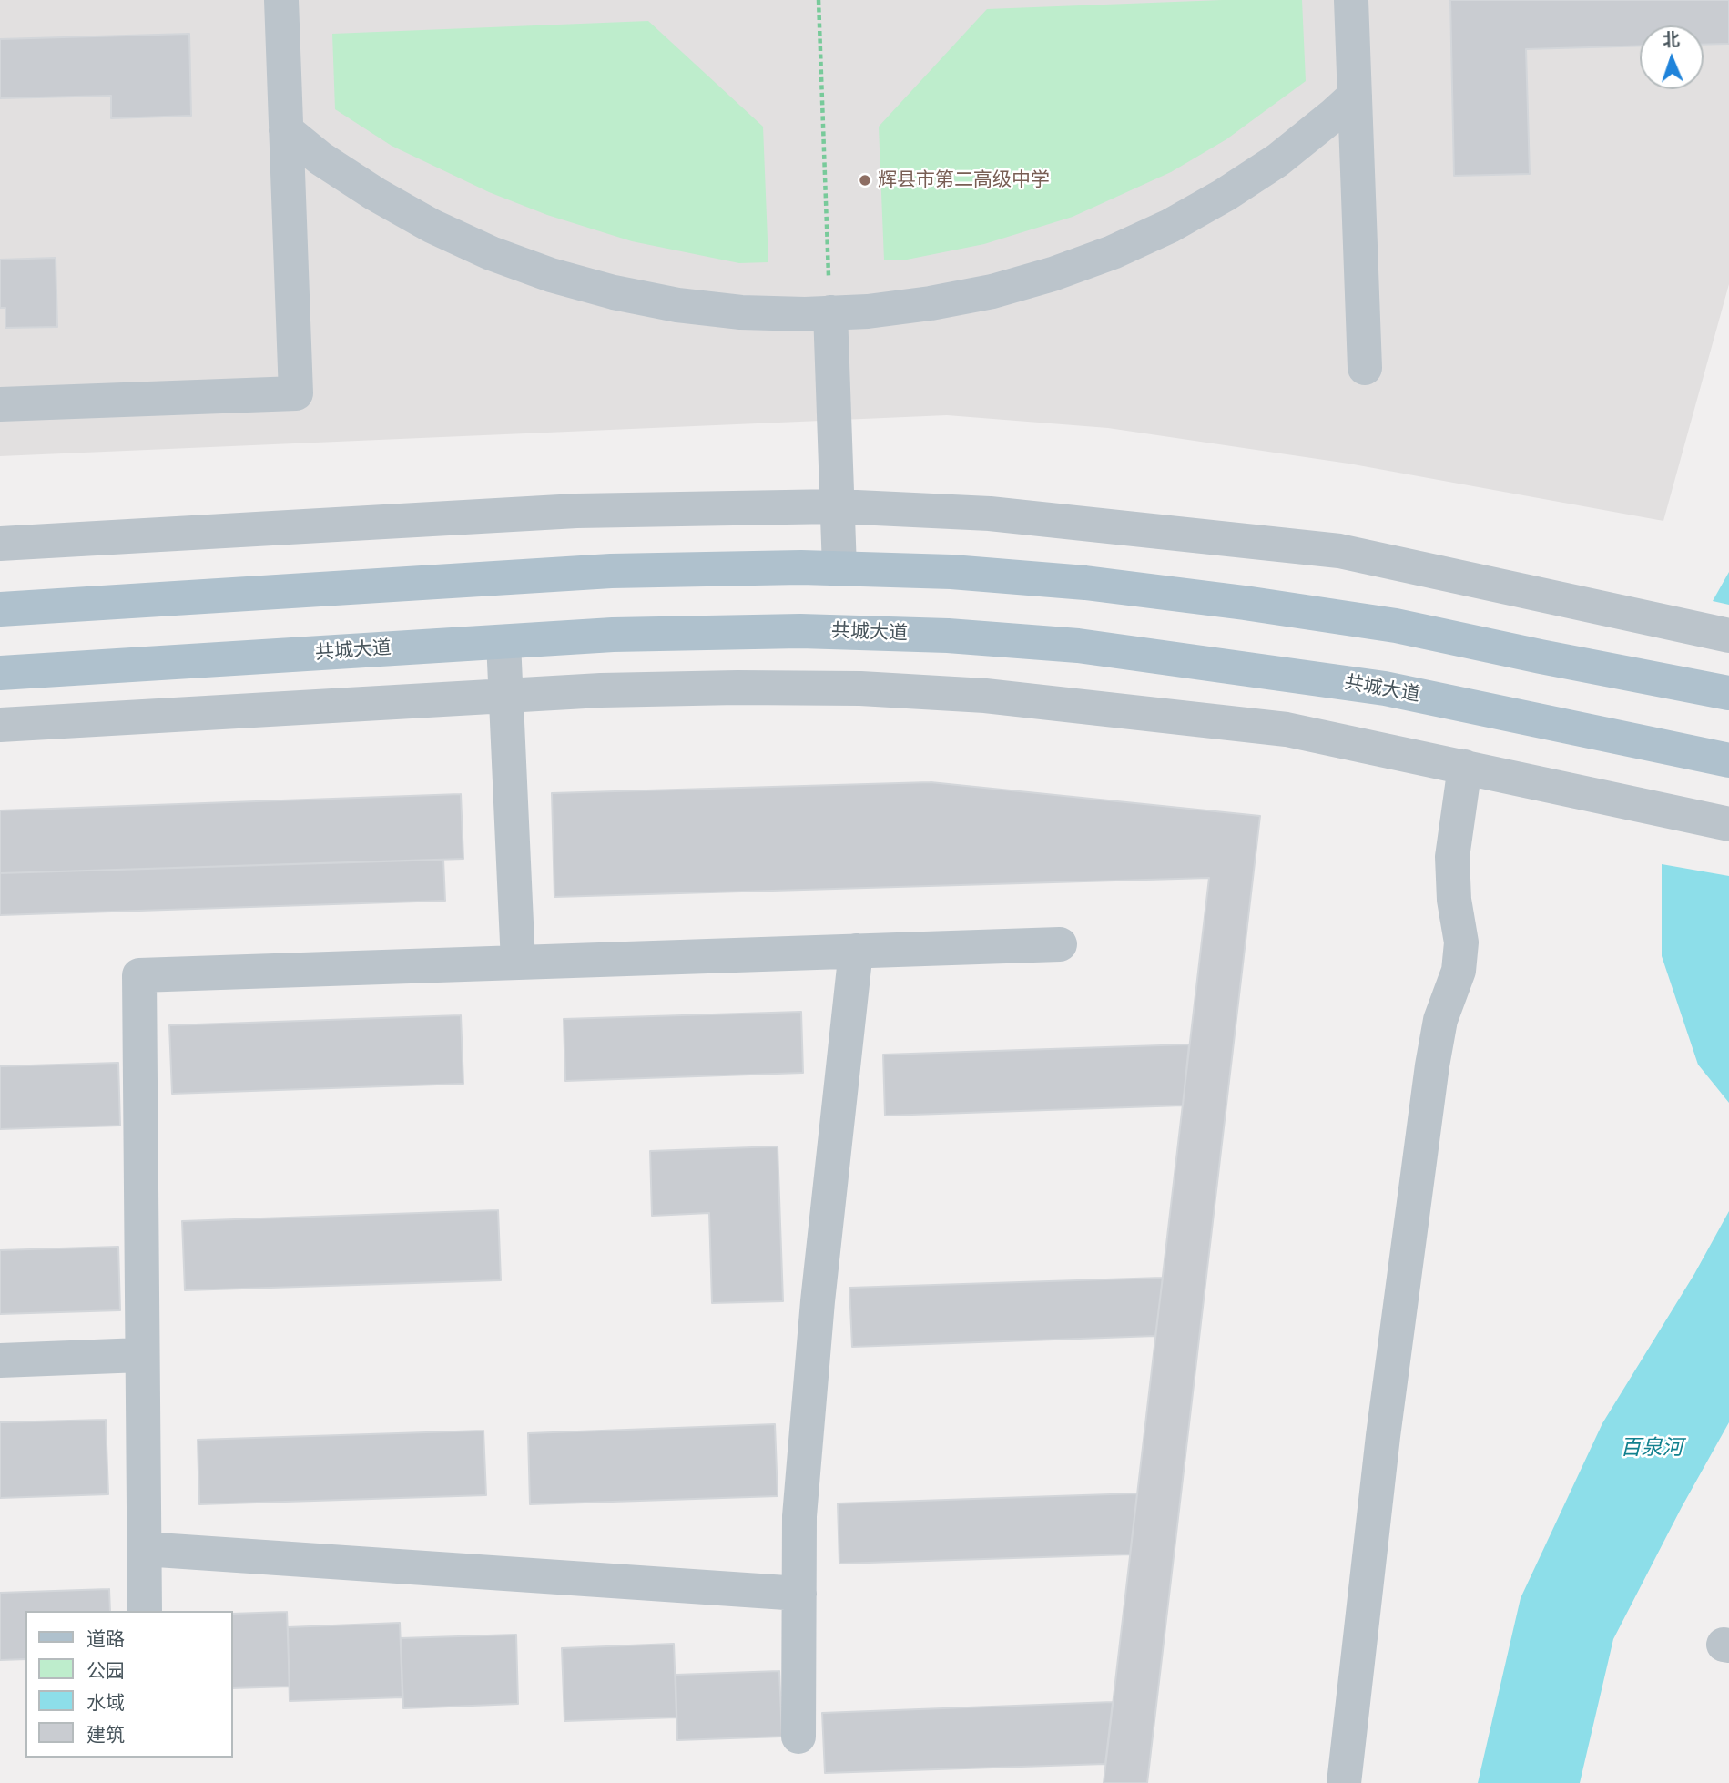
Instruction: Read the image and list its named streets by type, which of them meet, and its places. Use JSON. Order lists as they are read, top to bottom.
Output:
{
  "streets": {
    "main road": ["共城大道"]
  },
  "water": ["百泉河"],
  "places": ["辉县市第二高级中学"],
  "legend": [
    "道路",
    "公园",
    "水域",
    "建筑"
  ],
  "north": "top"
}
